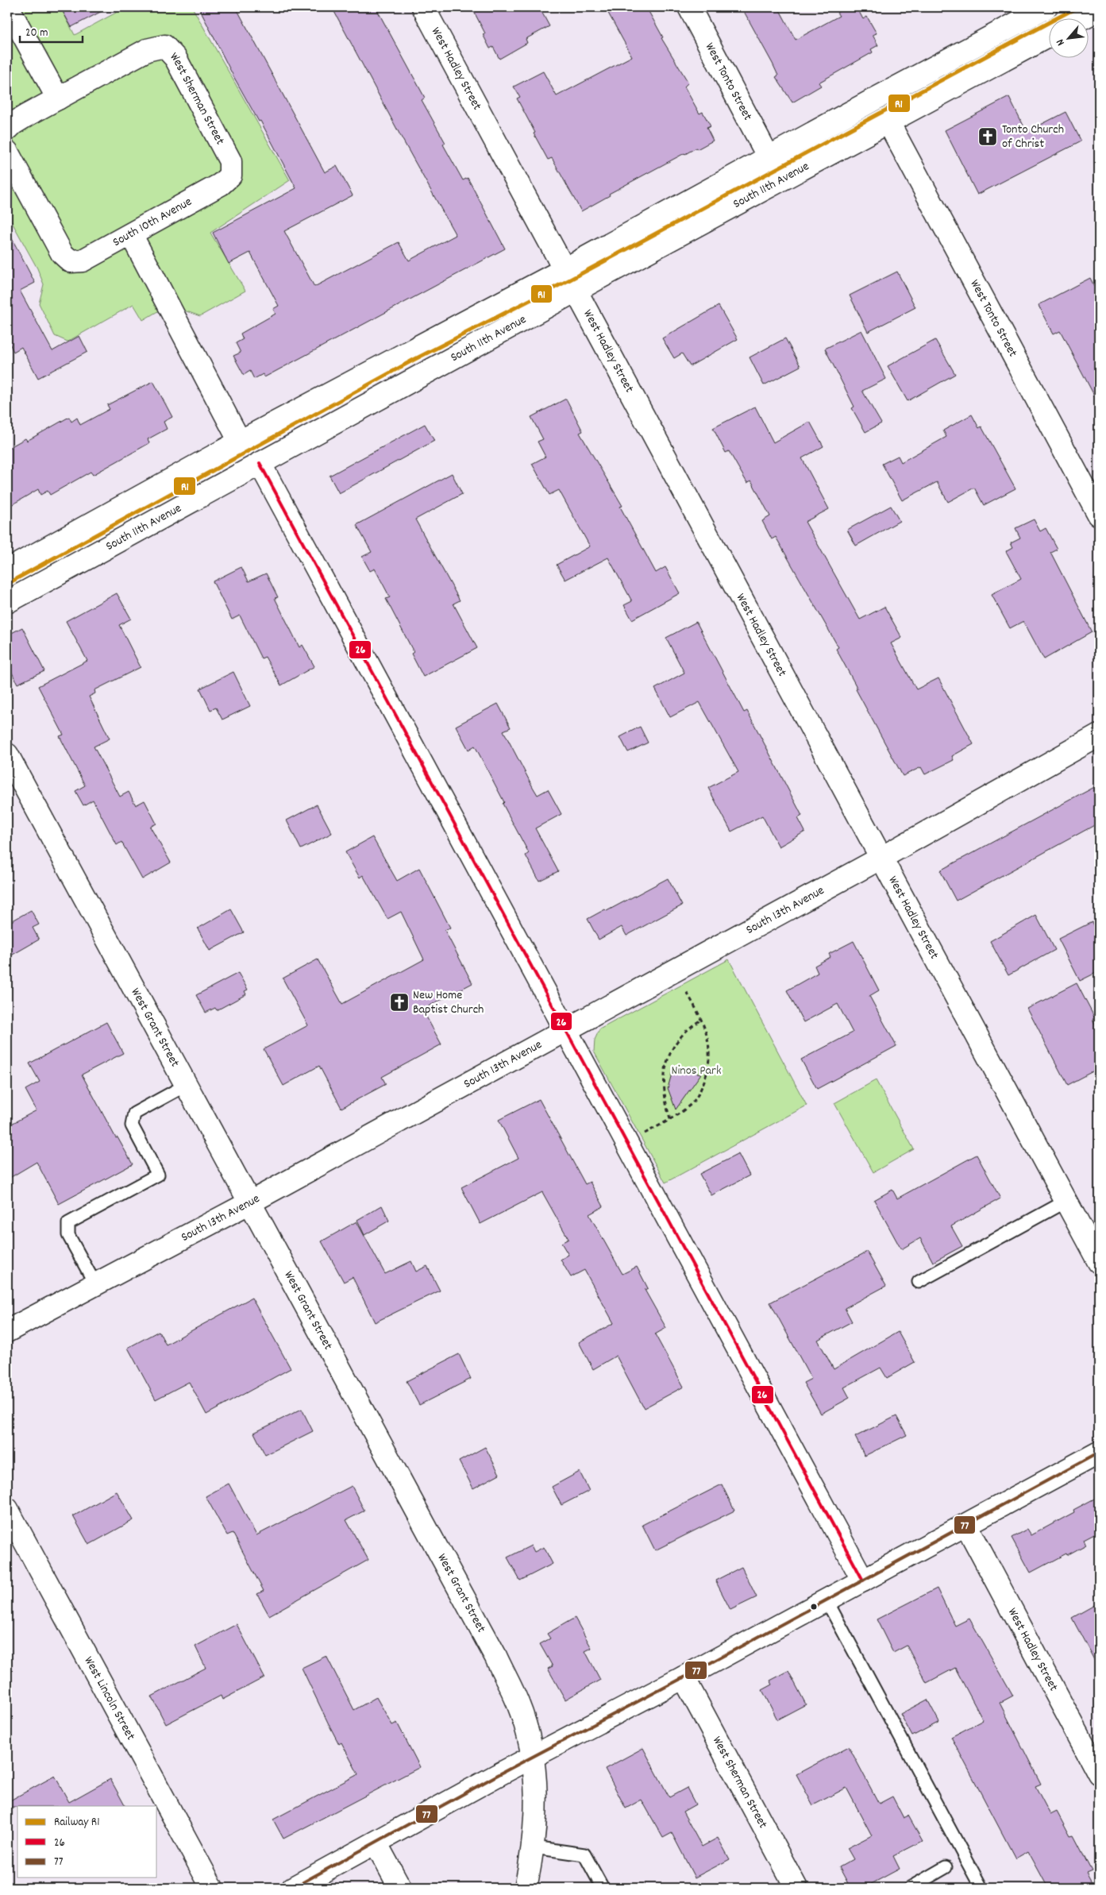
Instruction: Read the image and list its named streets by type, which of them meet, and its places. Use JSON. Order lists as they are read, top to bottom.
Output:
{
  "streets": {
    "street": [
      "West Hadley Street",
      "West Tonto Street",
      "West Sherman Street",
      "South 11th Avenue",
      "South 10th Avenue",
      "South 13th Avenue",
      "West Grant Street",
      "West Lincoln Street"
    ]
  },
  "crossings": [
    ["West Hadley Street", "South 11th Avenue"],
    ["West Hadley Street", "South 13th Avenue"],
    ["West Tonto Street", "South 11th Avenue"],
    ["West Sherman Street", "South 10th Avenue"],
    ["South 13th Avenue", "West Grant Street"]
  ],
  "parks": ["Ninos Park"],
  "places": {
    "church": ["Tonto Church of Christ", "New Home Baptist Church"]
  },
  "lines": ["rail line R1", "transit line 26", "transit line 77"],
  "legend": ["Railway R1", "26", "77"],
  "scale_bar": "20 m",
  "north": "bottom left"
}
